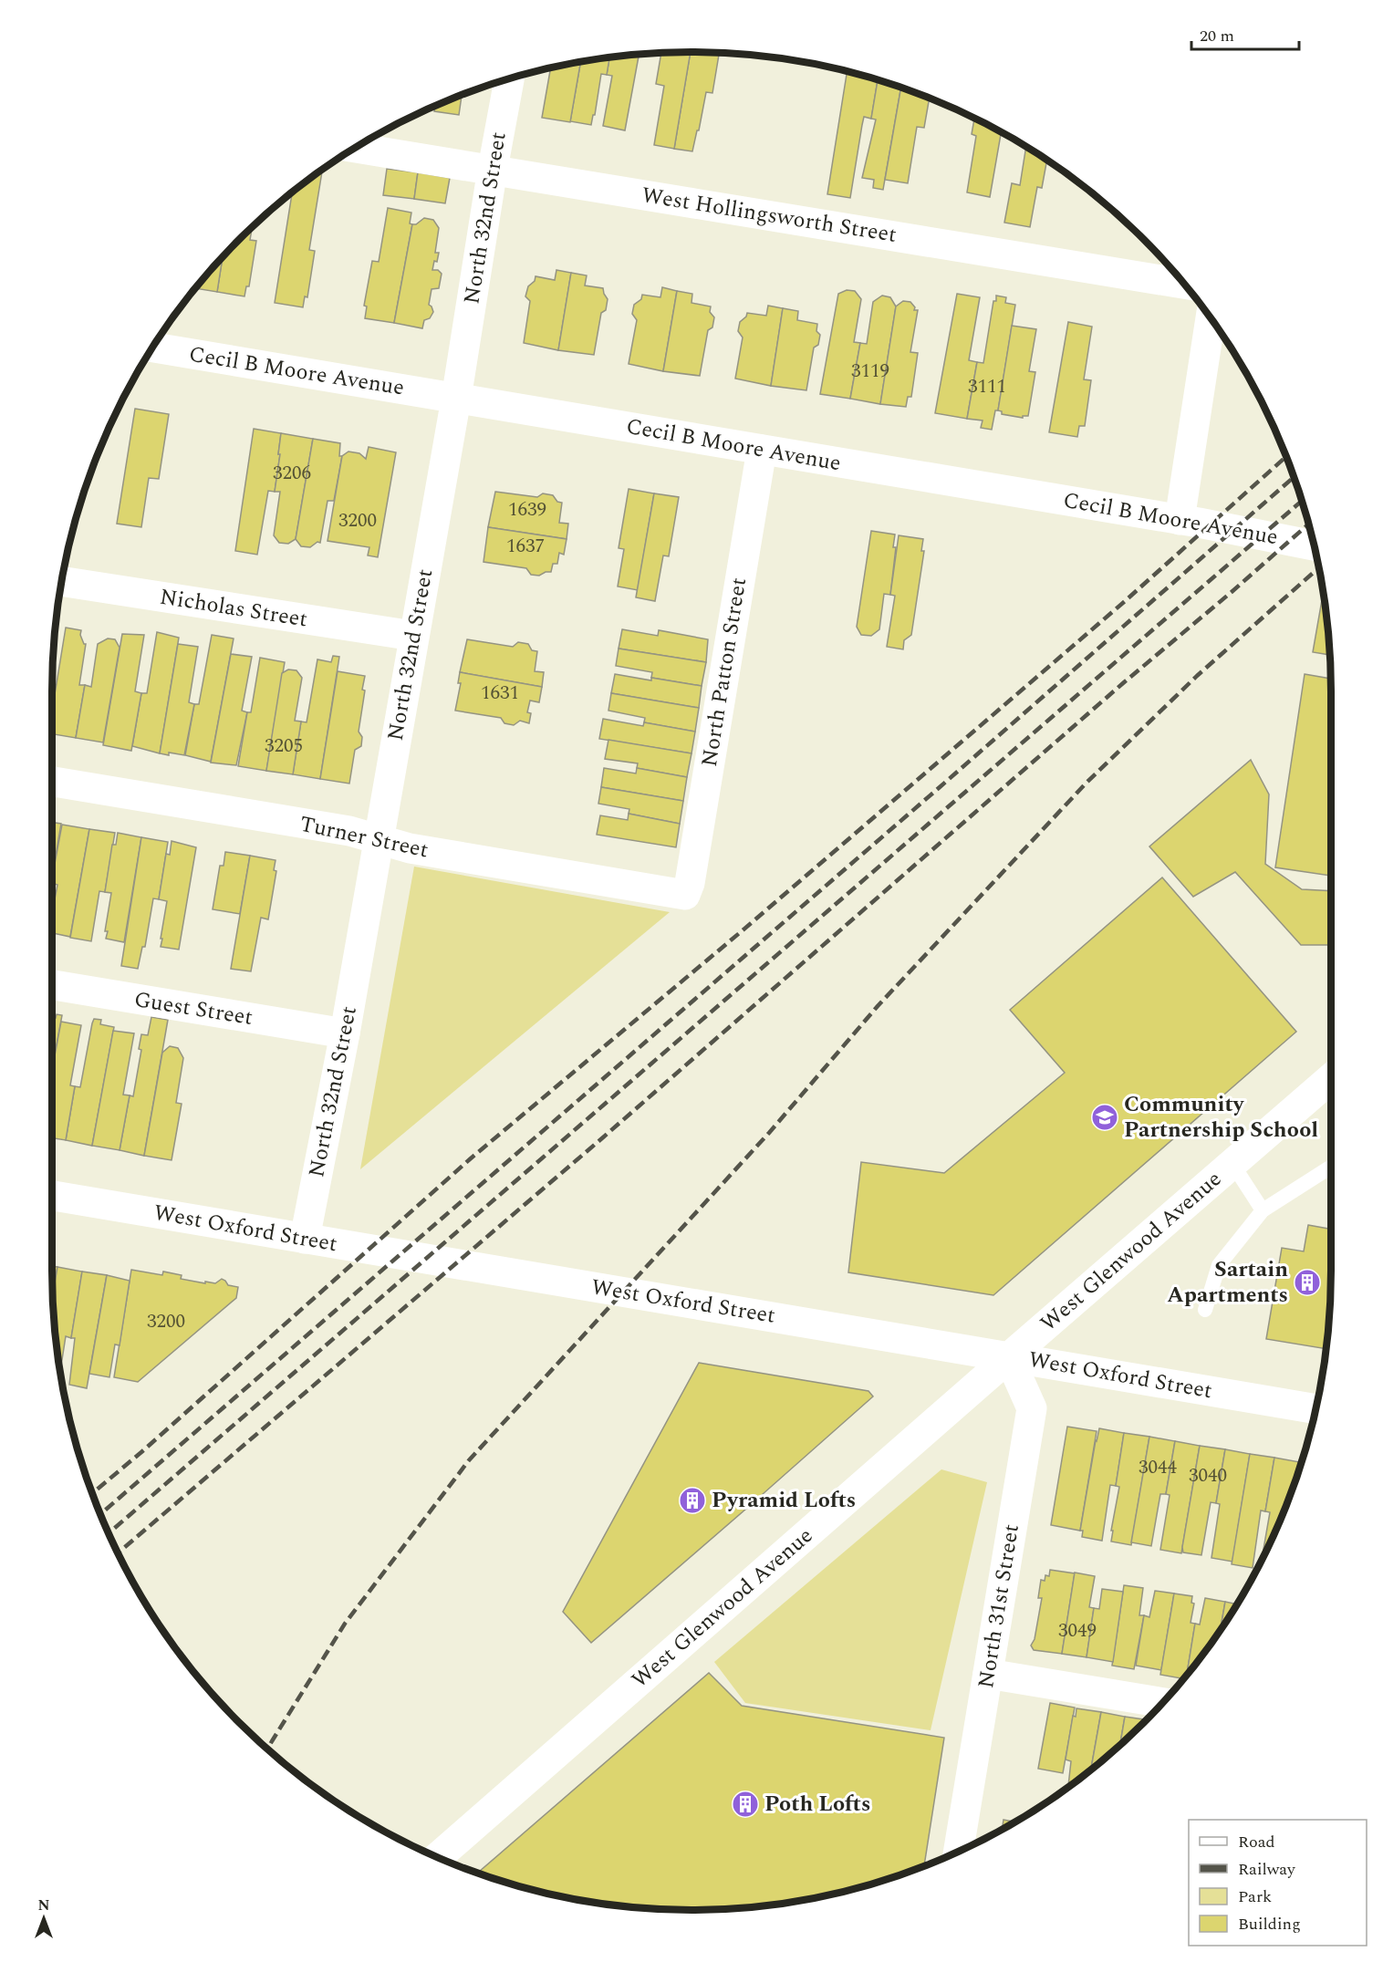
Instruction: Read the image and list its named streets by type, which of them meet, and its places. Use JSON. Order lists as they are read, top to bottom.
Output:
{
  "streets": {
    "street": [
      "West Hollingsworth Street",
      "North 32nd Street",
      "Cecil B Moore Avenue",
      "Nicholas Street",
      "North Patton Street",
      "Turner Street",
      "Guest Street",
      "West Oxford Street",
      "West Glenwood Avenue",
      "North 31st Street"
    ]
  },
  "crossings": [
    ["West Hollingsworth Street", "North 32nd Street"],
    ["North 32nd Street", "Cecil B Moore Avenue"],
    ["North 32nd Street", "Nicholas Street"],
    ["North 32nd Street", "Turner Street"],
    ["North 32nd Street", "Guest Street"],
    ["North 32nd Street", "West Oxford Street"],
    ["Cecil B Moore Avenue", "North Patton Street"],
    ["North Patton Street", "Turner Street"],
    ["West Oxford Street", "West Glenwood Avenue"],
    ["West Oxford Street", "North 31st Street"],
    ["West Glenwood Avenue", "North 31st Street"]
  ],
  "places": {
    "school or university": ["Community Partnership School"],
    "building": ["Sartain Apartments", "Pyramid Lofts", "Poth Lofts"]
  },
  "house_numbers": [
    "3119",
    "3111",
    "3206",
    "1639",
    "3200",
    "1637",
    "1631",
    "3205",
    "3200",
    "3044",
    "3040",
    "3049"
  ],
  "legend": [
    "Road",
    "Railway",
    "Park",
    "Building"
  ],
  "scale_bar": "20 m",
  "north": "top"
}
